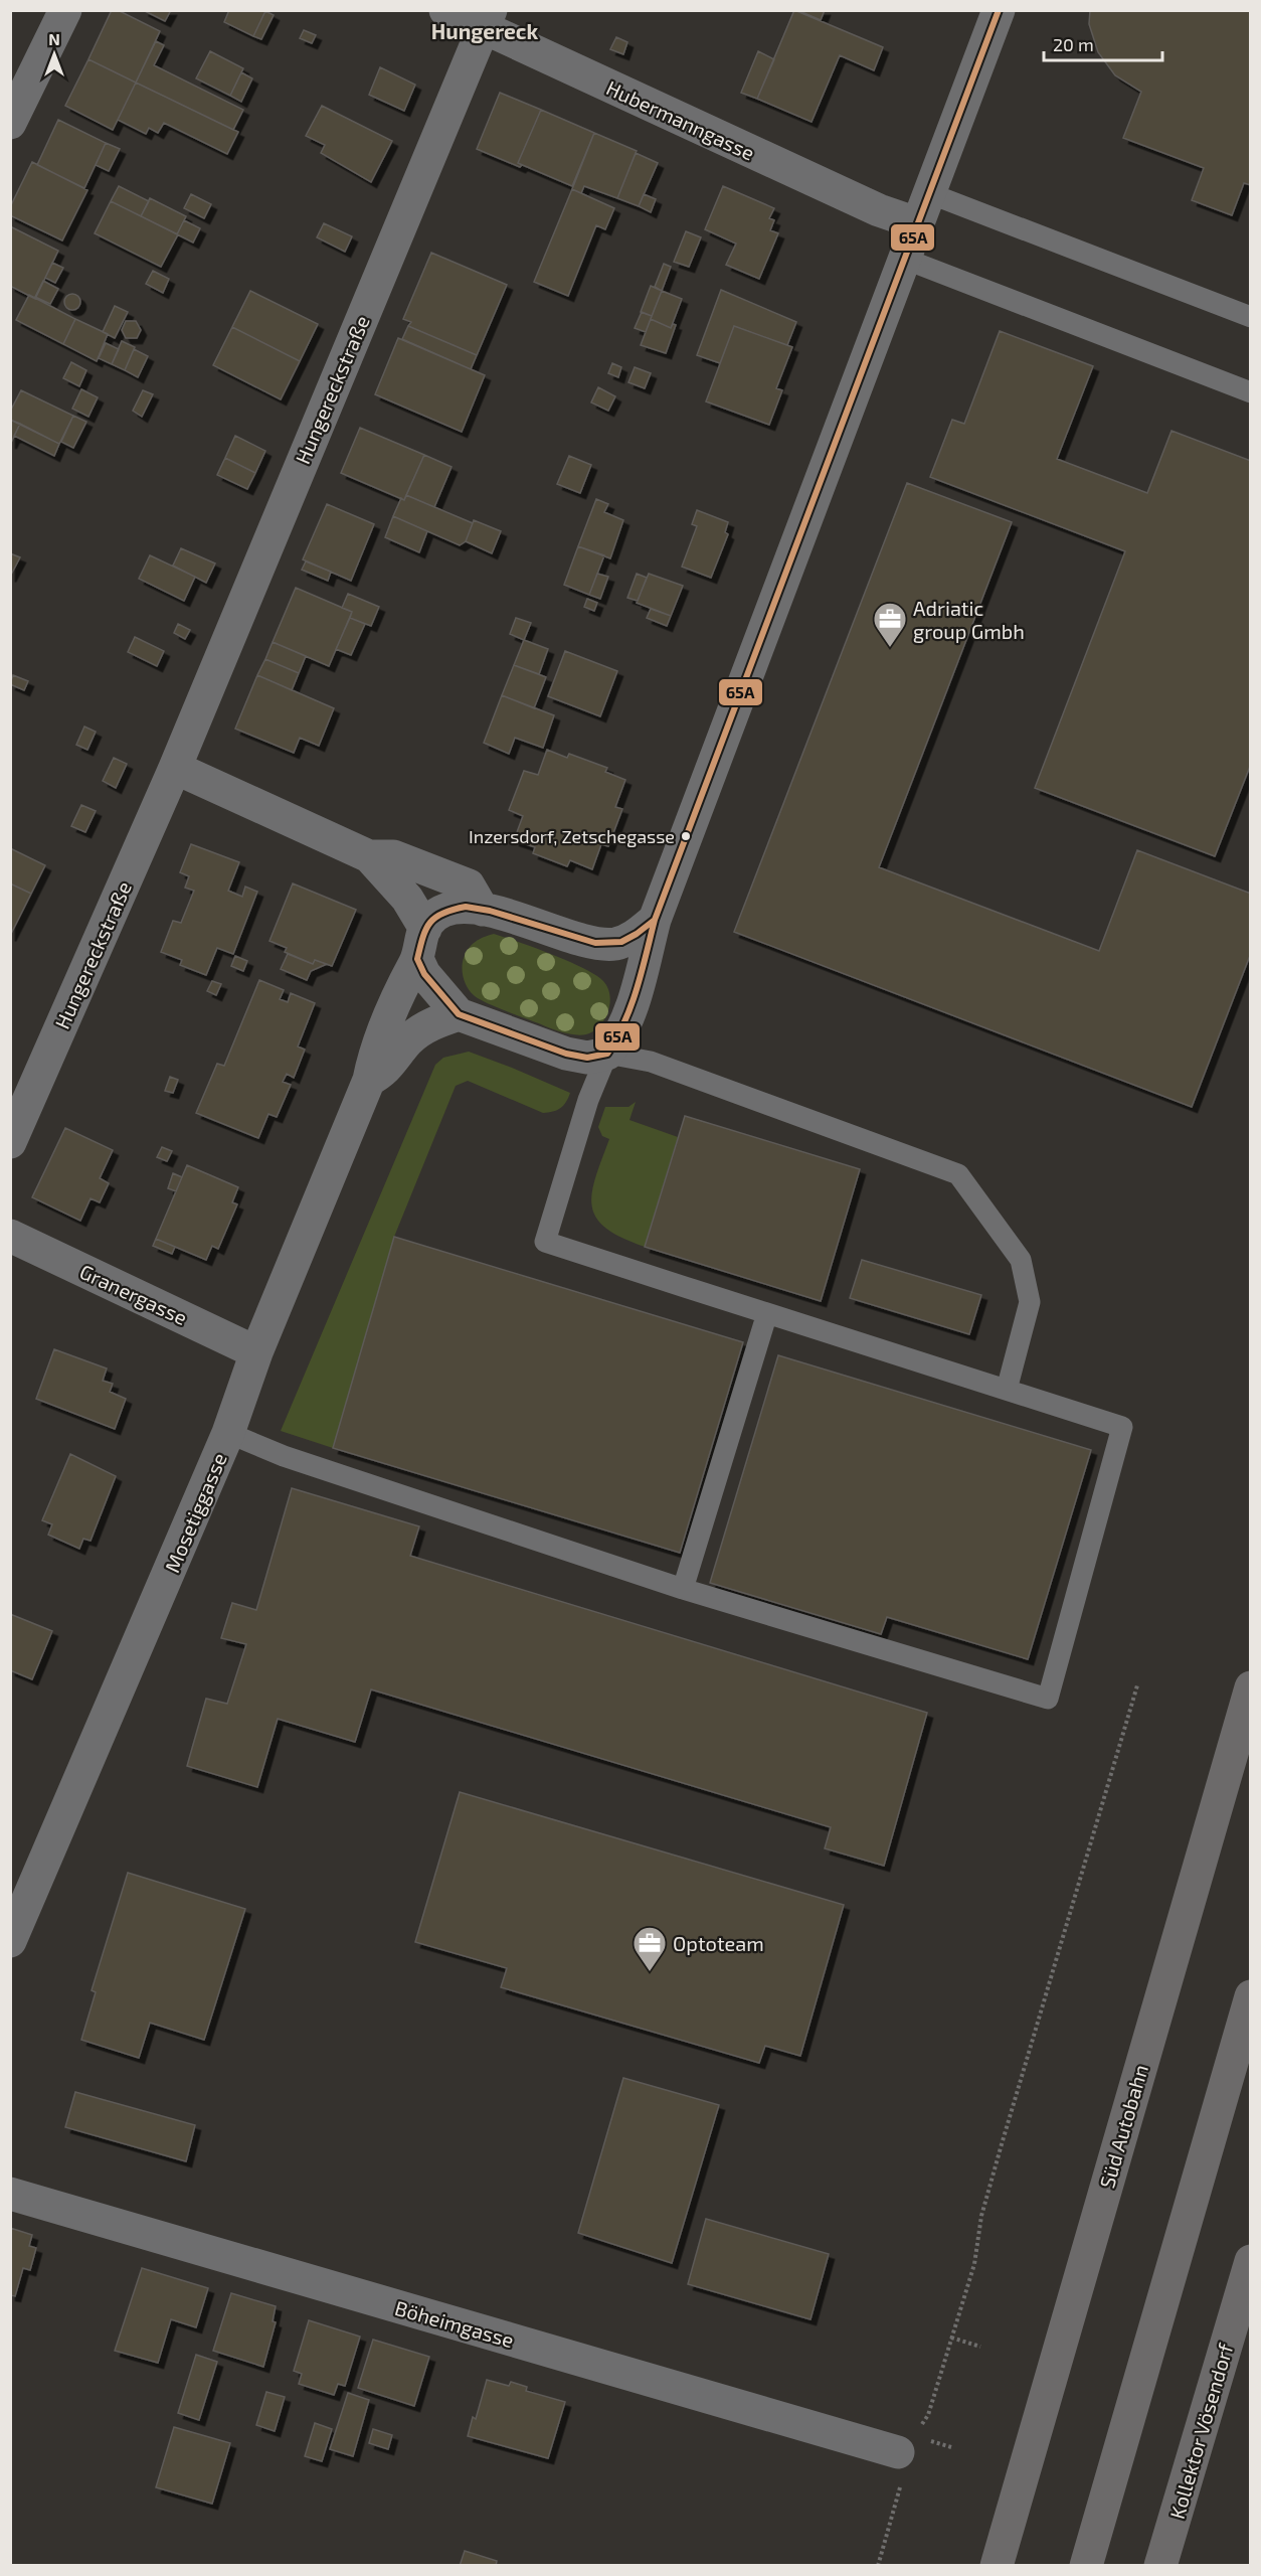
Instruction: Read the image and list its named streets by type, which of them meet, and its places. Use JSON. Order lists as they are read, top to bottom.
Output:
{
  "streets": {
    "highway": ["Süd Autobahn", "Kollektor Vösendorf"],
    "street": [
      "Hubermanngasse",
      "Hungereckstraße",
      "Granergasse",
      "Mosetiggasse",
      "Böheimgasse"
    ]
  },
  "crossings": [
    ["Hubermanngasse", "Hungereckstraße"],
    ["Granergasse", "Mosetiggasse"]
  ],
  "districts": ["Hungereck"],
  "places": {
    "office": ["Adriatic group Gmbh", "Optoteam"],
    "other": ["Inzersdorf, Zetschegasse"]
  },
  "lines": ["transit line 65A"],
  "scale_bar": "20 m",
  "north": "top"
}
